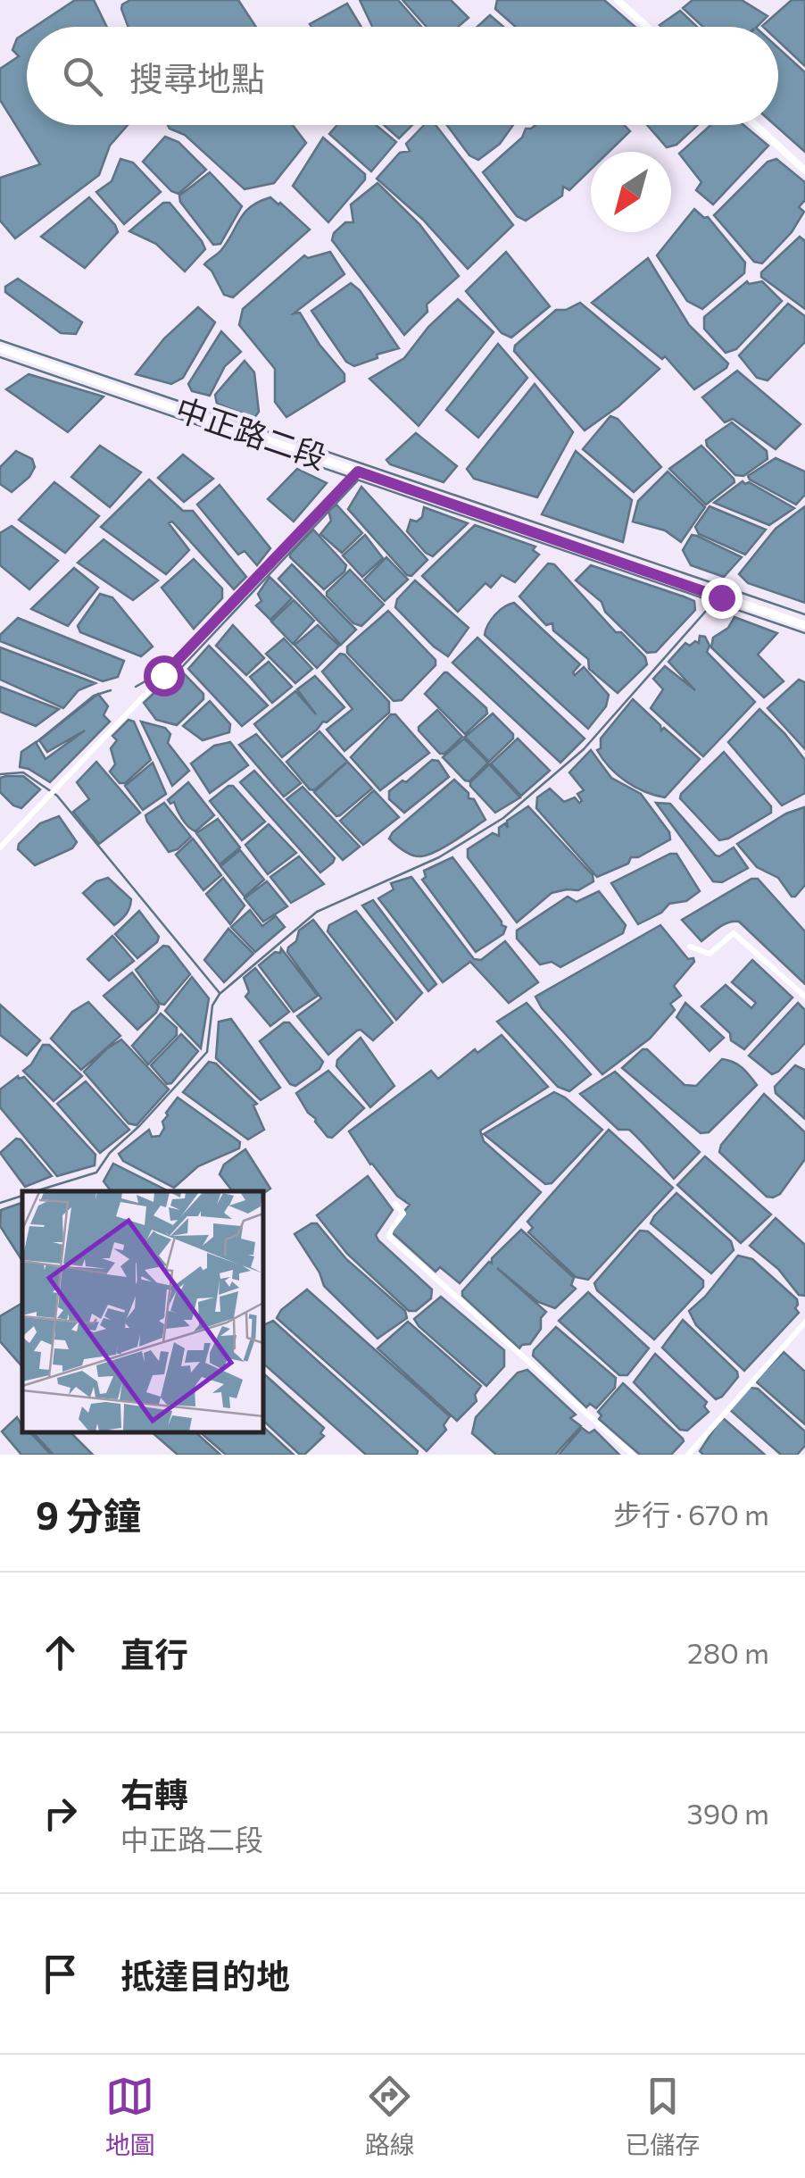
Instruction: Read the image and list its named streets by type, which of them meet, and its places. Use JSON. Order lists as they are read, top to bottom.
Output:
{
  "streets": {
    "main road": ["中正路二段"]
  },
  "north": "bottom left",
  "page": {
    "search": "搜尋地點",
    "heading": ["9 分鐘", "步行 · 670 m"],
    "list": [
      ["直行", "280 m"],
      ["右轉", "中正路二段", "390 m"],
      "抵達目的地"
    ],
    "nav": ["地圖", "路線", "已儲存"]
  }
}
